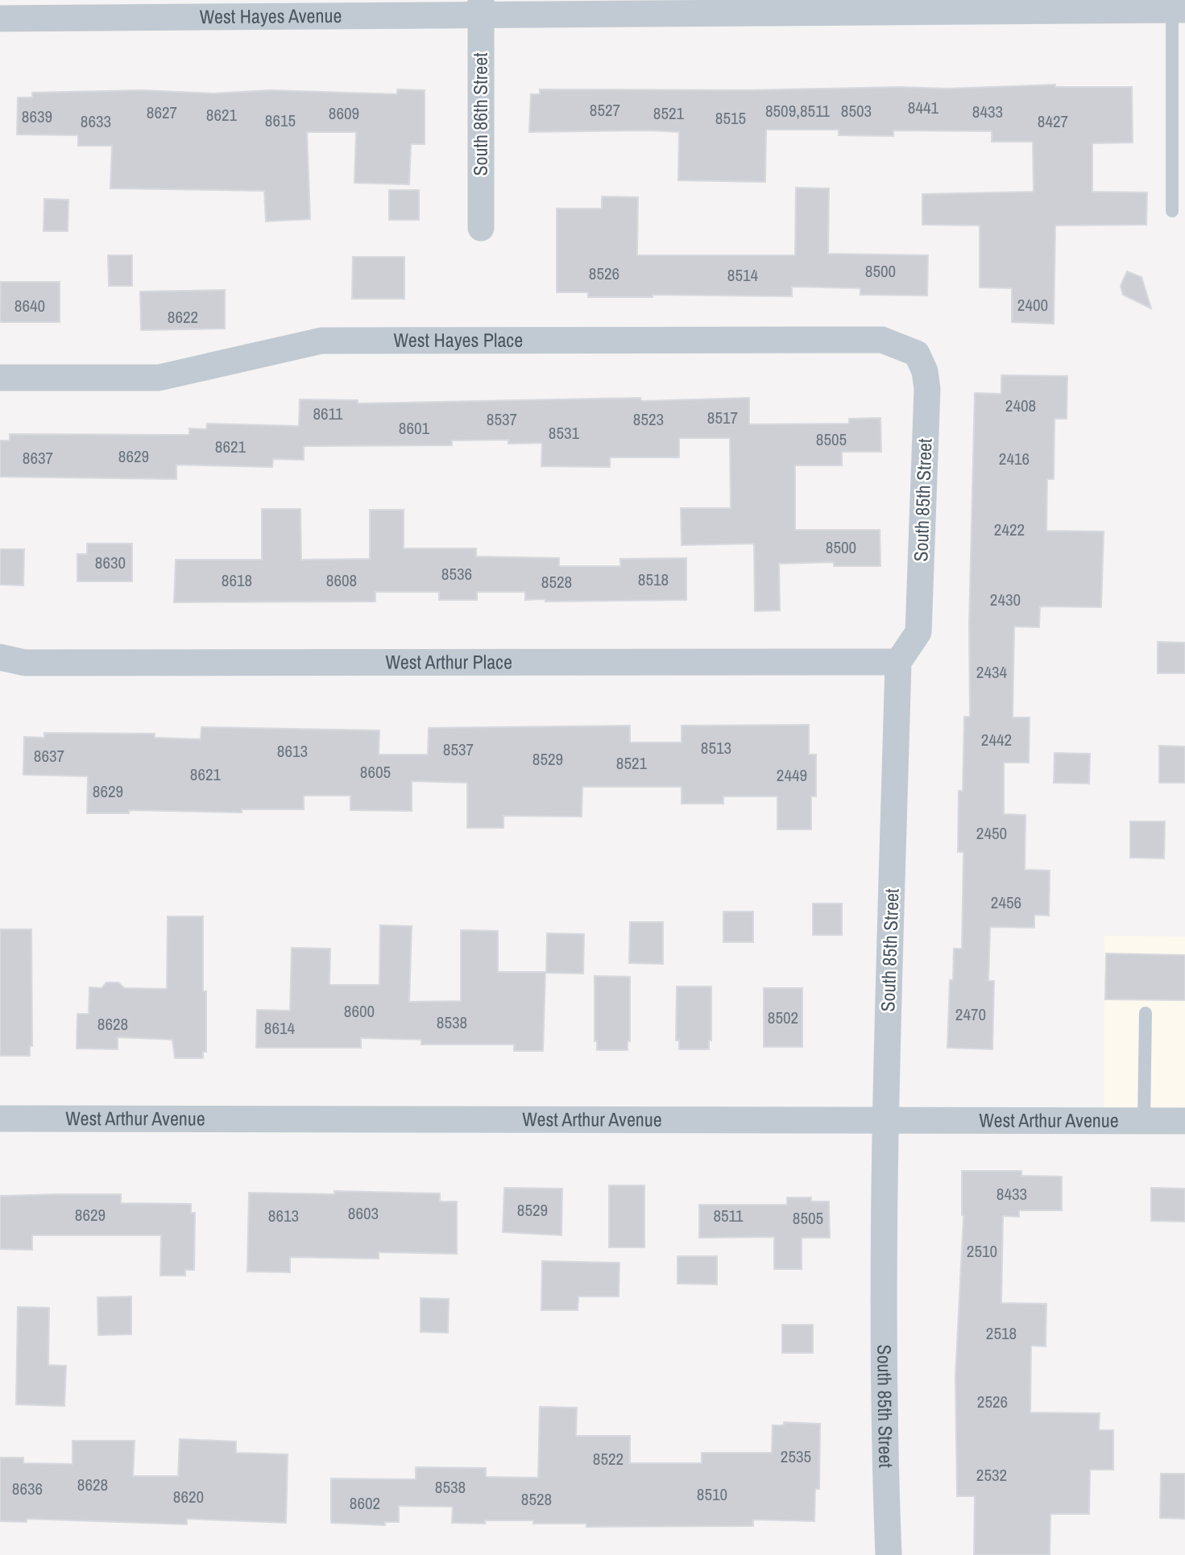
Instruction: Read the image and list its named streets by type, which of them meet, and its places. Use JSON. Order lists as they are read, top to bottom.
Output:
{
  "streets": {
    "street": [
      "West Hayes Avenue",
      "South 86th Street",
      "West Hayes Place",
      "South 85th Street",
      "West Arthur Place",
      "West Arthur Avenue"
    ]
  },
  "crossings": [
    ["West Hayes Avenue", "South 86th Street"],
    ["West Hayes Place", "South 85th Street"],
    ["South 85th Street", "West Arthur Place"],
    ["South 85th Street", "West Arthur Avenue"]
  ],
  "house_numbers": [
    "8441",
    "8527",
    "8509,8511",
    "8503",
    "8433",
    "8627",
    "8609",
    "8521",
    "8621",
    "8639",
    "8515",
    "8615",
    "8633",
    "8427",
    "8500",
    "8526",
    "8514",
    "2400",
    "8640",
    "8622",
    "2408",
    "8611",
    "8517",
    "8537",
    "8523",
    "8601",
    "8531",
    "8505",
    "8621",
    "8629",
    "8637",
    "2416",
    "2422",
    "8500",
    "8630",
    "8536",
    "8518",
    "8618",
    "8608",
    "8528",
    "2430",
    "2434",
    "2442",
    "8513",
    "8537",
    "8613",
    "8637",
    "8529",
    "8521",
    "8605",
    "8621",
    "2449",
    "8629",
    "2450",
    "2456",
    "8600",
    "2470",
    "8502",
    "8538",
    "8628",
    "8614",
    "8433",
    "8529",
    "8603",
    "8629",
    "8613",
    "8511",
    "8505",
    "2510",
    "2518",
    "2526",
    "2535",
    "8522",
    "2532",
    "8628",
    "8538",
    "8636",
    "8510",
    "8620",
    "8528",
    "8602"
  ]
}
